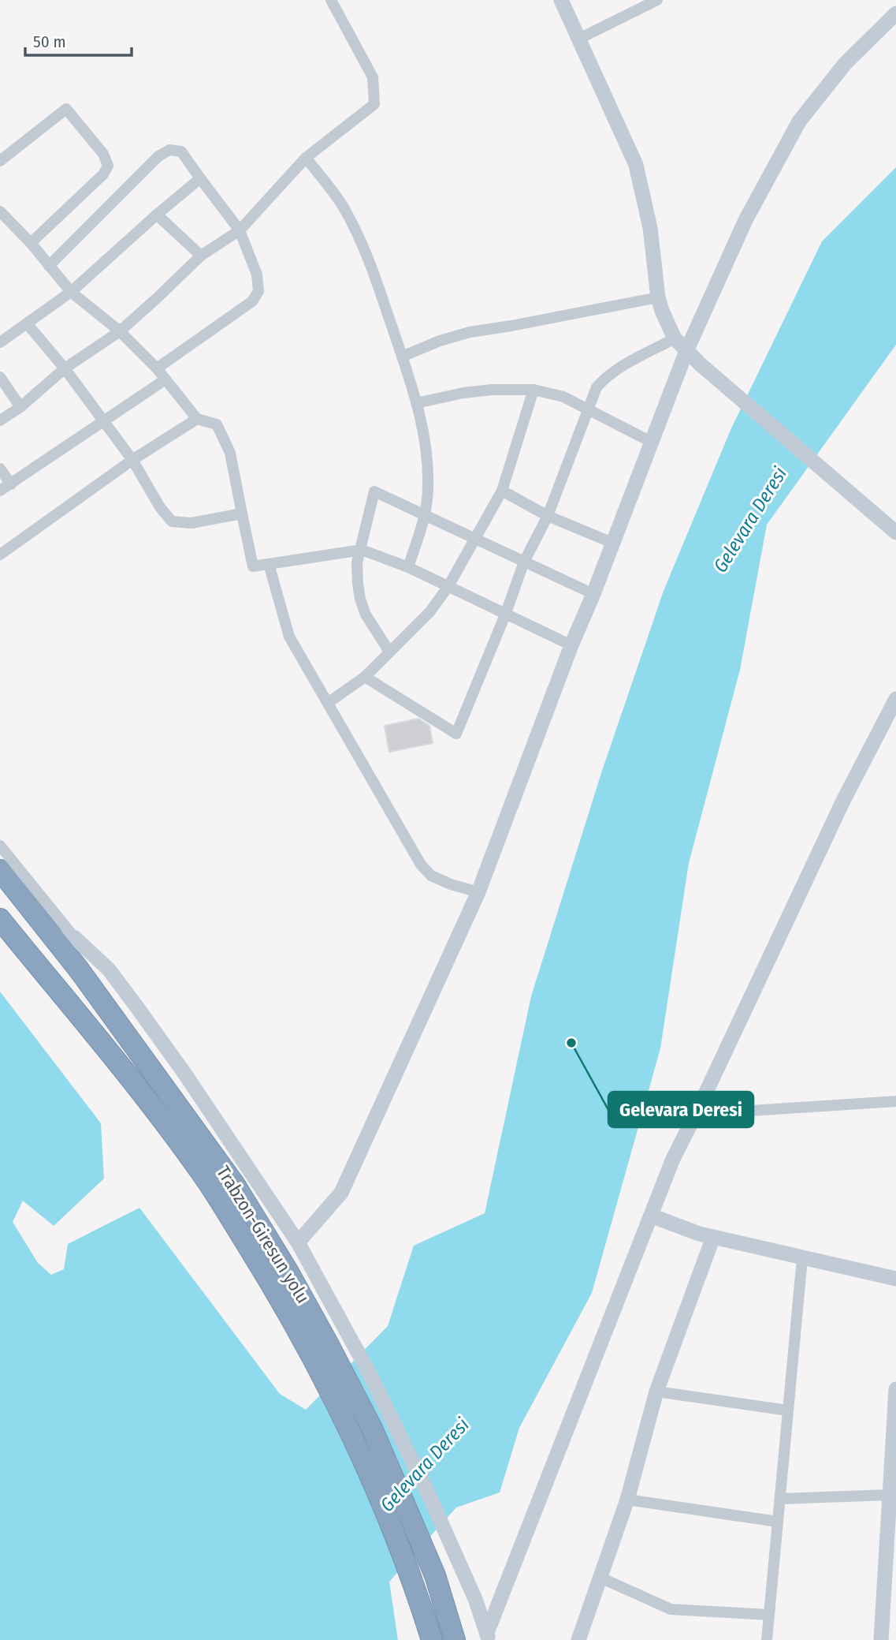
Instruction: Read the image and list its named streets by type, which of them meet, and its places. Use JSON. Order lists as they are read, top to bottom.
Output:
{
  "streets": {
    "highway": ["Trabzon-Giresun yolu"]
  },
  "water": ["Gelevara Deresi"],
  "places": ["Gelevara Deresi"],
  "scale_bar": "50 m"
}
